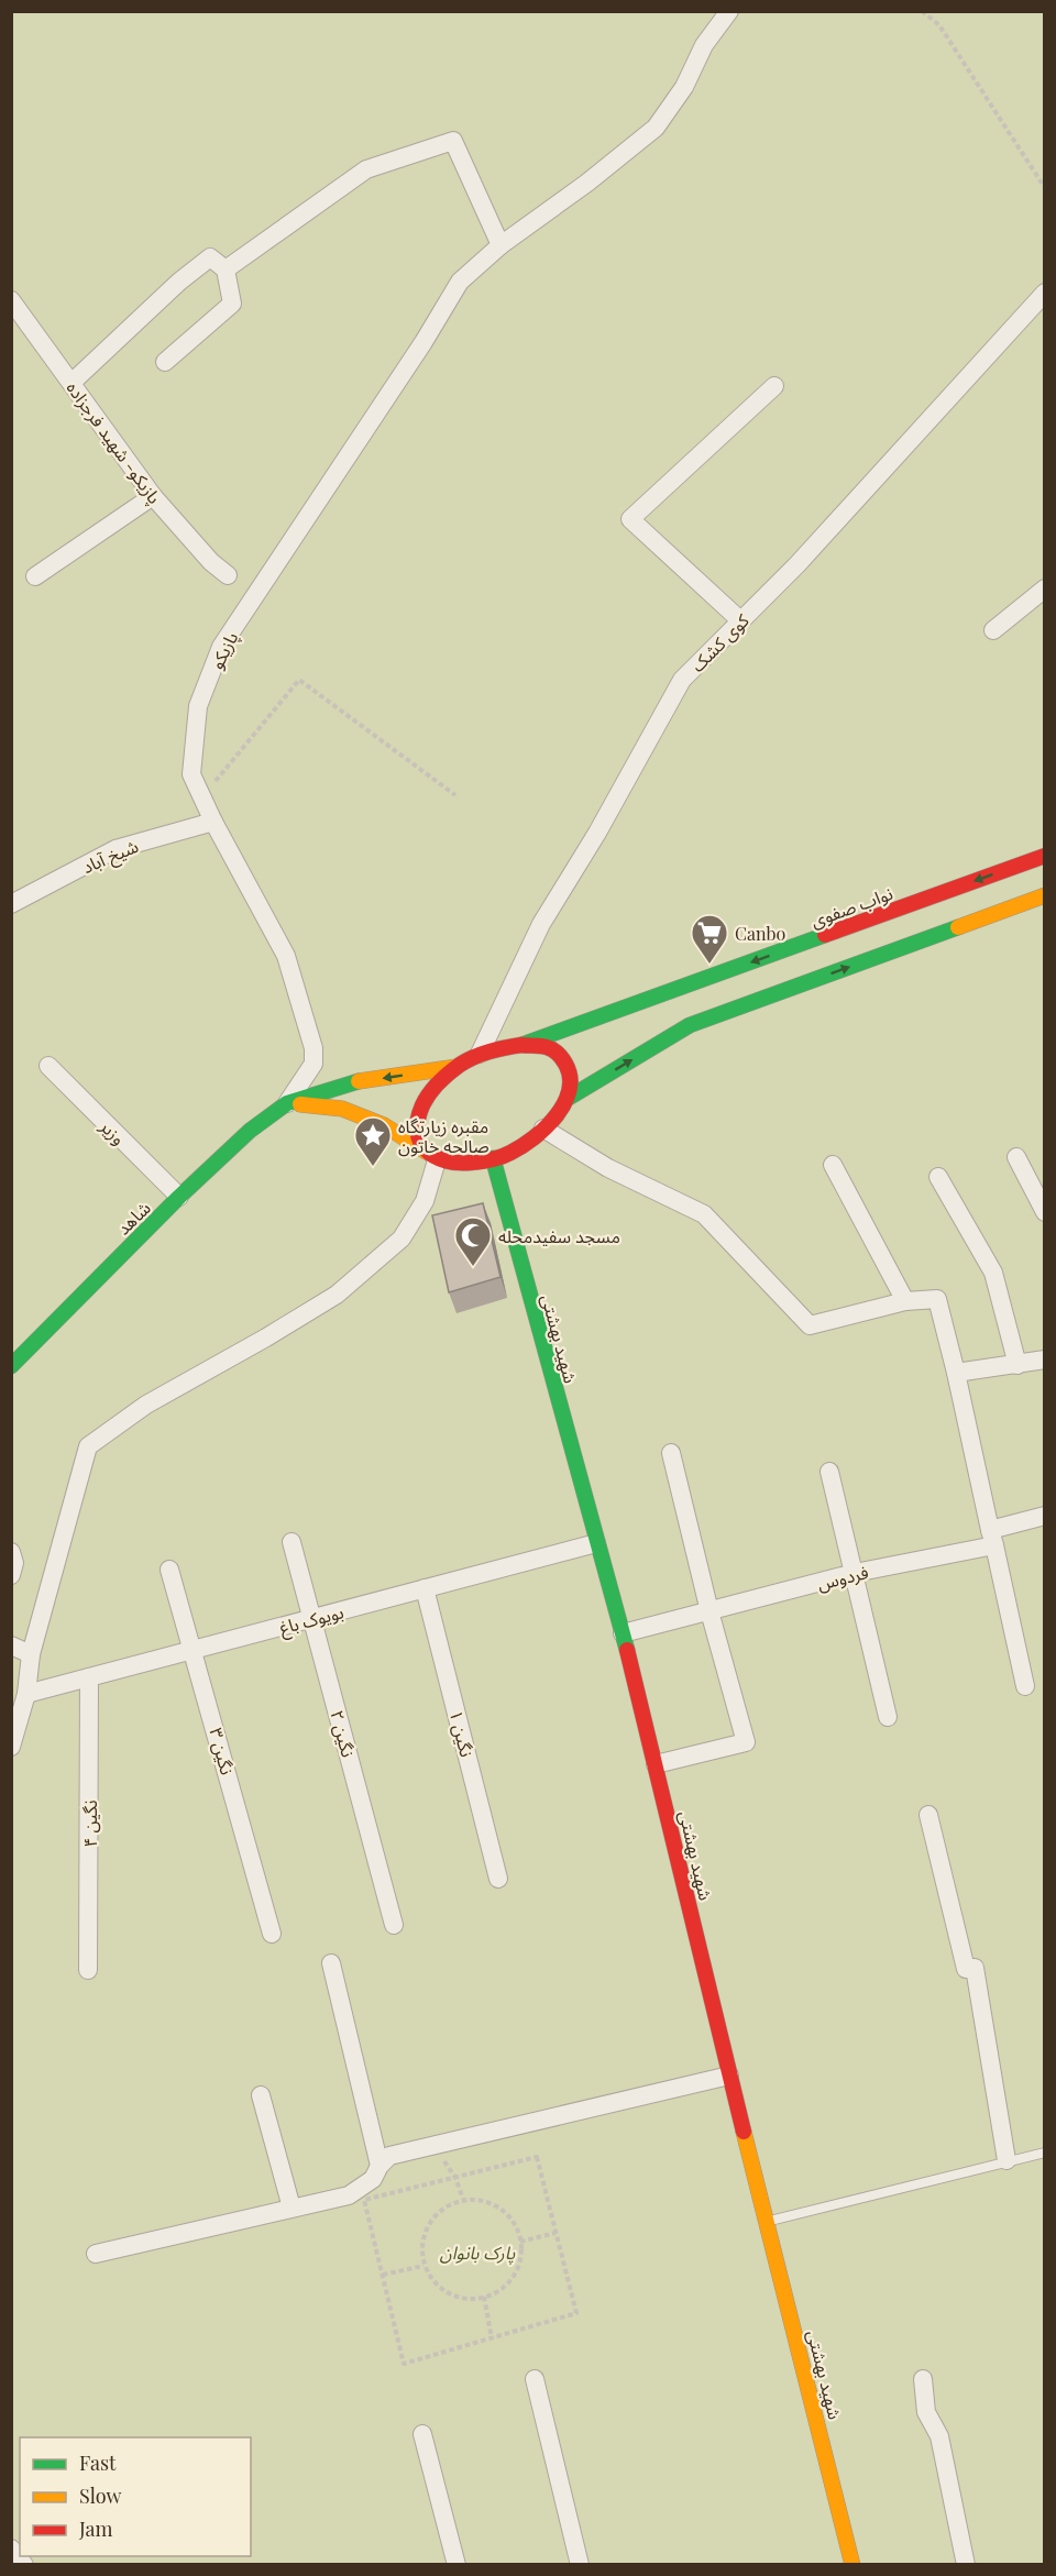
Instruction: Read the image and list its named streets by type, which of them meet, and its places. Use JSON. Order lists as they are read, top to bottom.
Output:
{
  "streets": {
    "street": [
      "پازیکو- شهید فرجزاده",
      "کوی کشک",
      "پازیکو",
      "شیخ آباد",
      "نواب صفوی",
      "وزیر",
      "شاهد",
      "شهید بهشتی",
      "فردوس",
      "بویوک باغ",
      "نگین ۲",
      "نگین ۱",
      "نگین ۳",
      "نگین ۴"
    ]
  },
  "crossings": [
    ["کوی کشک", "نواب صفوی"],
    ["کوی کشک", "شاهد"],
    ["کوی کشک", "شهید بهشتی"],
    ["پازیکو", "شیخ آباد"],
    ["پازیکو", "شاهد"],
    ["نواب صفوی", "شاهد"],
    ["نواب صفوی", "شهید بهشتی"],
    ["وزیر", "شاهد"],
    ["شاهد", "شهید بهشتی"],
    ["شهید بهشتی", "فردوس"],
    ["شهید بهشتی", "بویوک باغ"],
    ["بویوک باغ", "نگین ۲"],
    ["بویوک باغ", "نگین ۱"],
    ["بویوک باغ", "نگین ۳"],
    ["بویوک باغ", "نگین ۴"]
  ],
  "parks": ["پارک بانوان"],
  "places": {
    "supermarket": ["Canbo"],
    "place": ["مقبره زیارتگاه صالحه خاتون"],
    "mosque": ["مسجد سفیدمحله"]
  },
  "legend": ["Fast", "Slow", "Jam"]
}
